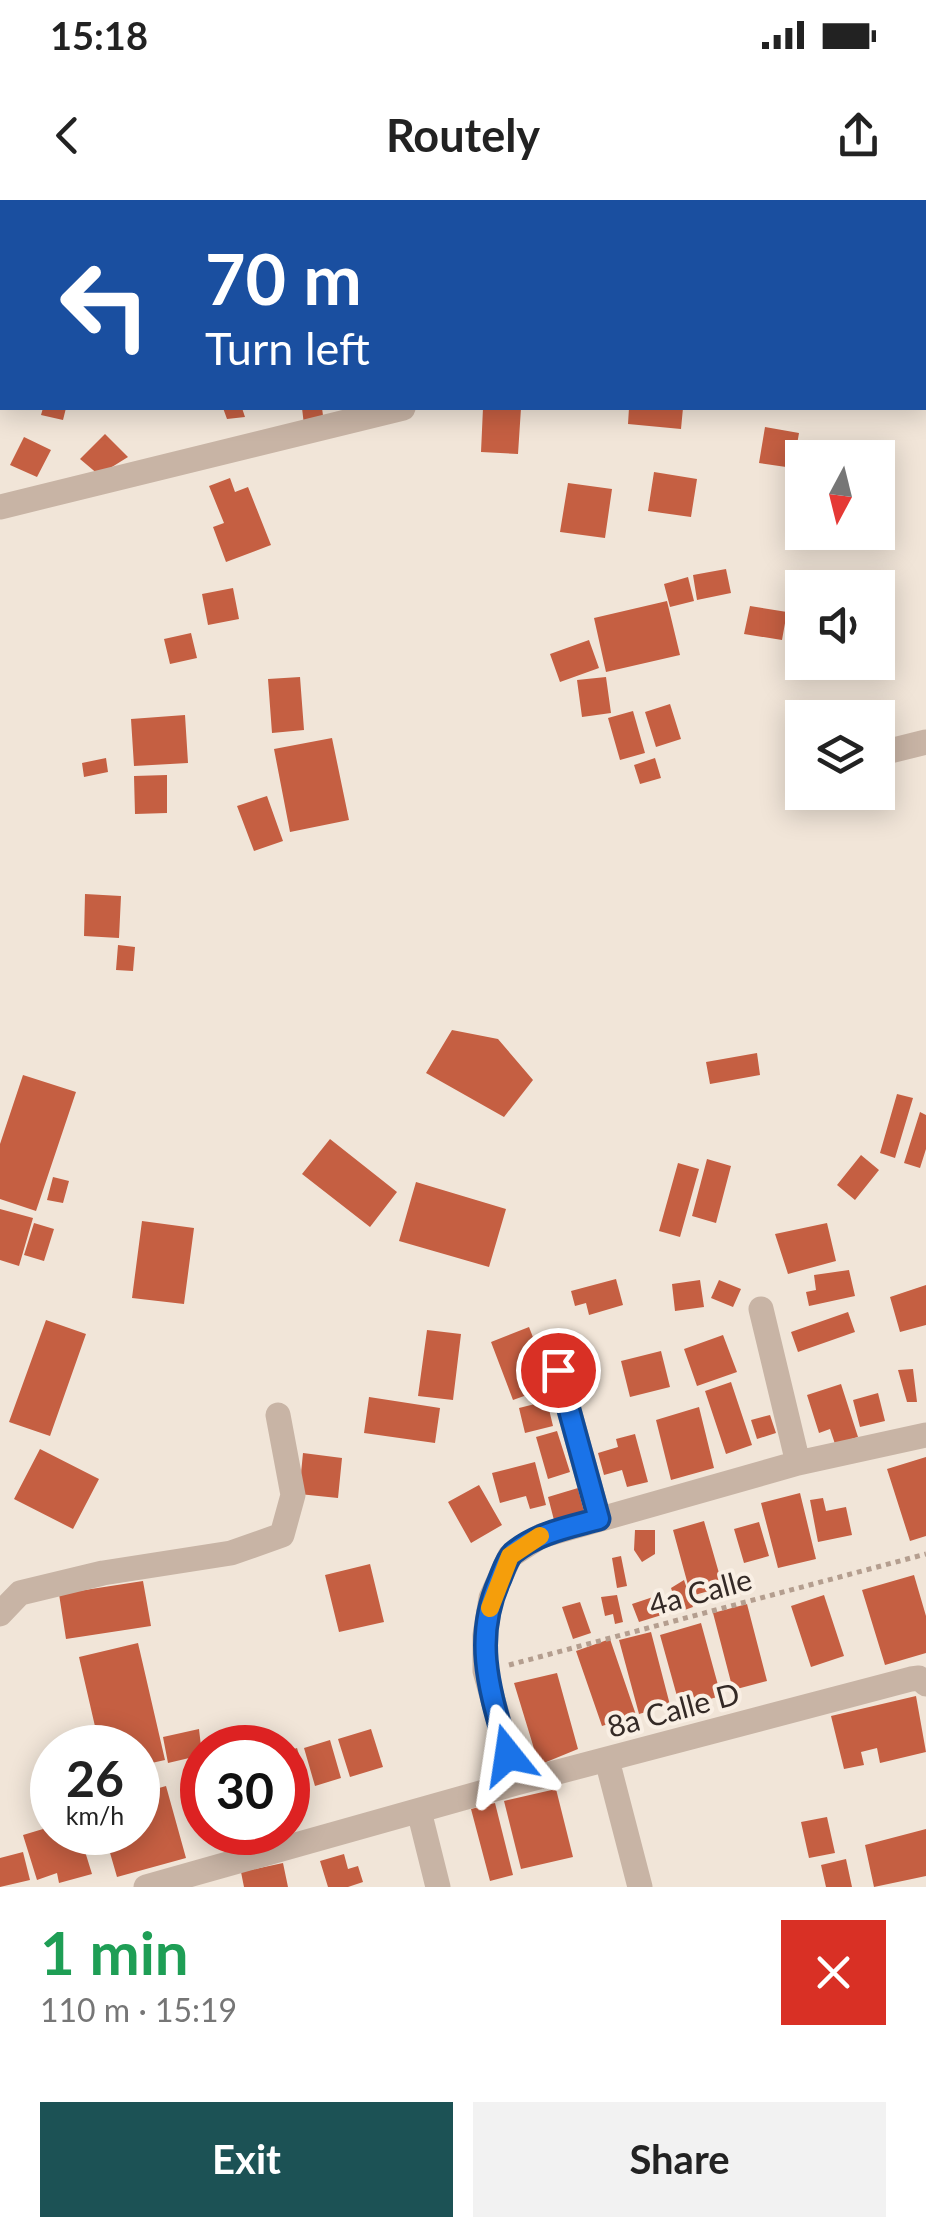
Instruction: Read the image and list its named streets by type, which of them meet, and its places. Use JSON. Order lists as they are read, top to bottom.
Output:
{
  "streets": {
    "street": ["8a Calle D"],
    "path": ["4a Calle"]
  },
  "north": "bottom",
  "page": {
    "status": "15:18",
    "header": "Routely",
    "turn": ["70 m", "Turn left"],
    "speed": "26 km/h",
    "limit": "30",
    "heading": ["1 min", "110 m · 15:19"],
    "buttons": ["Exit", "Share"]
  }
}
